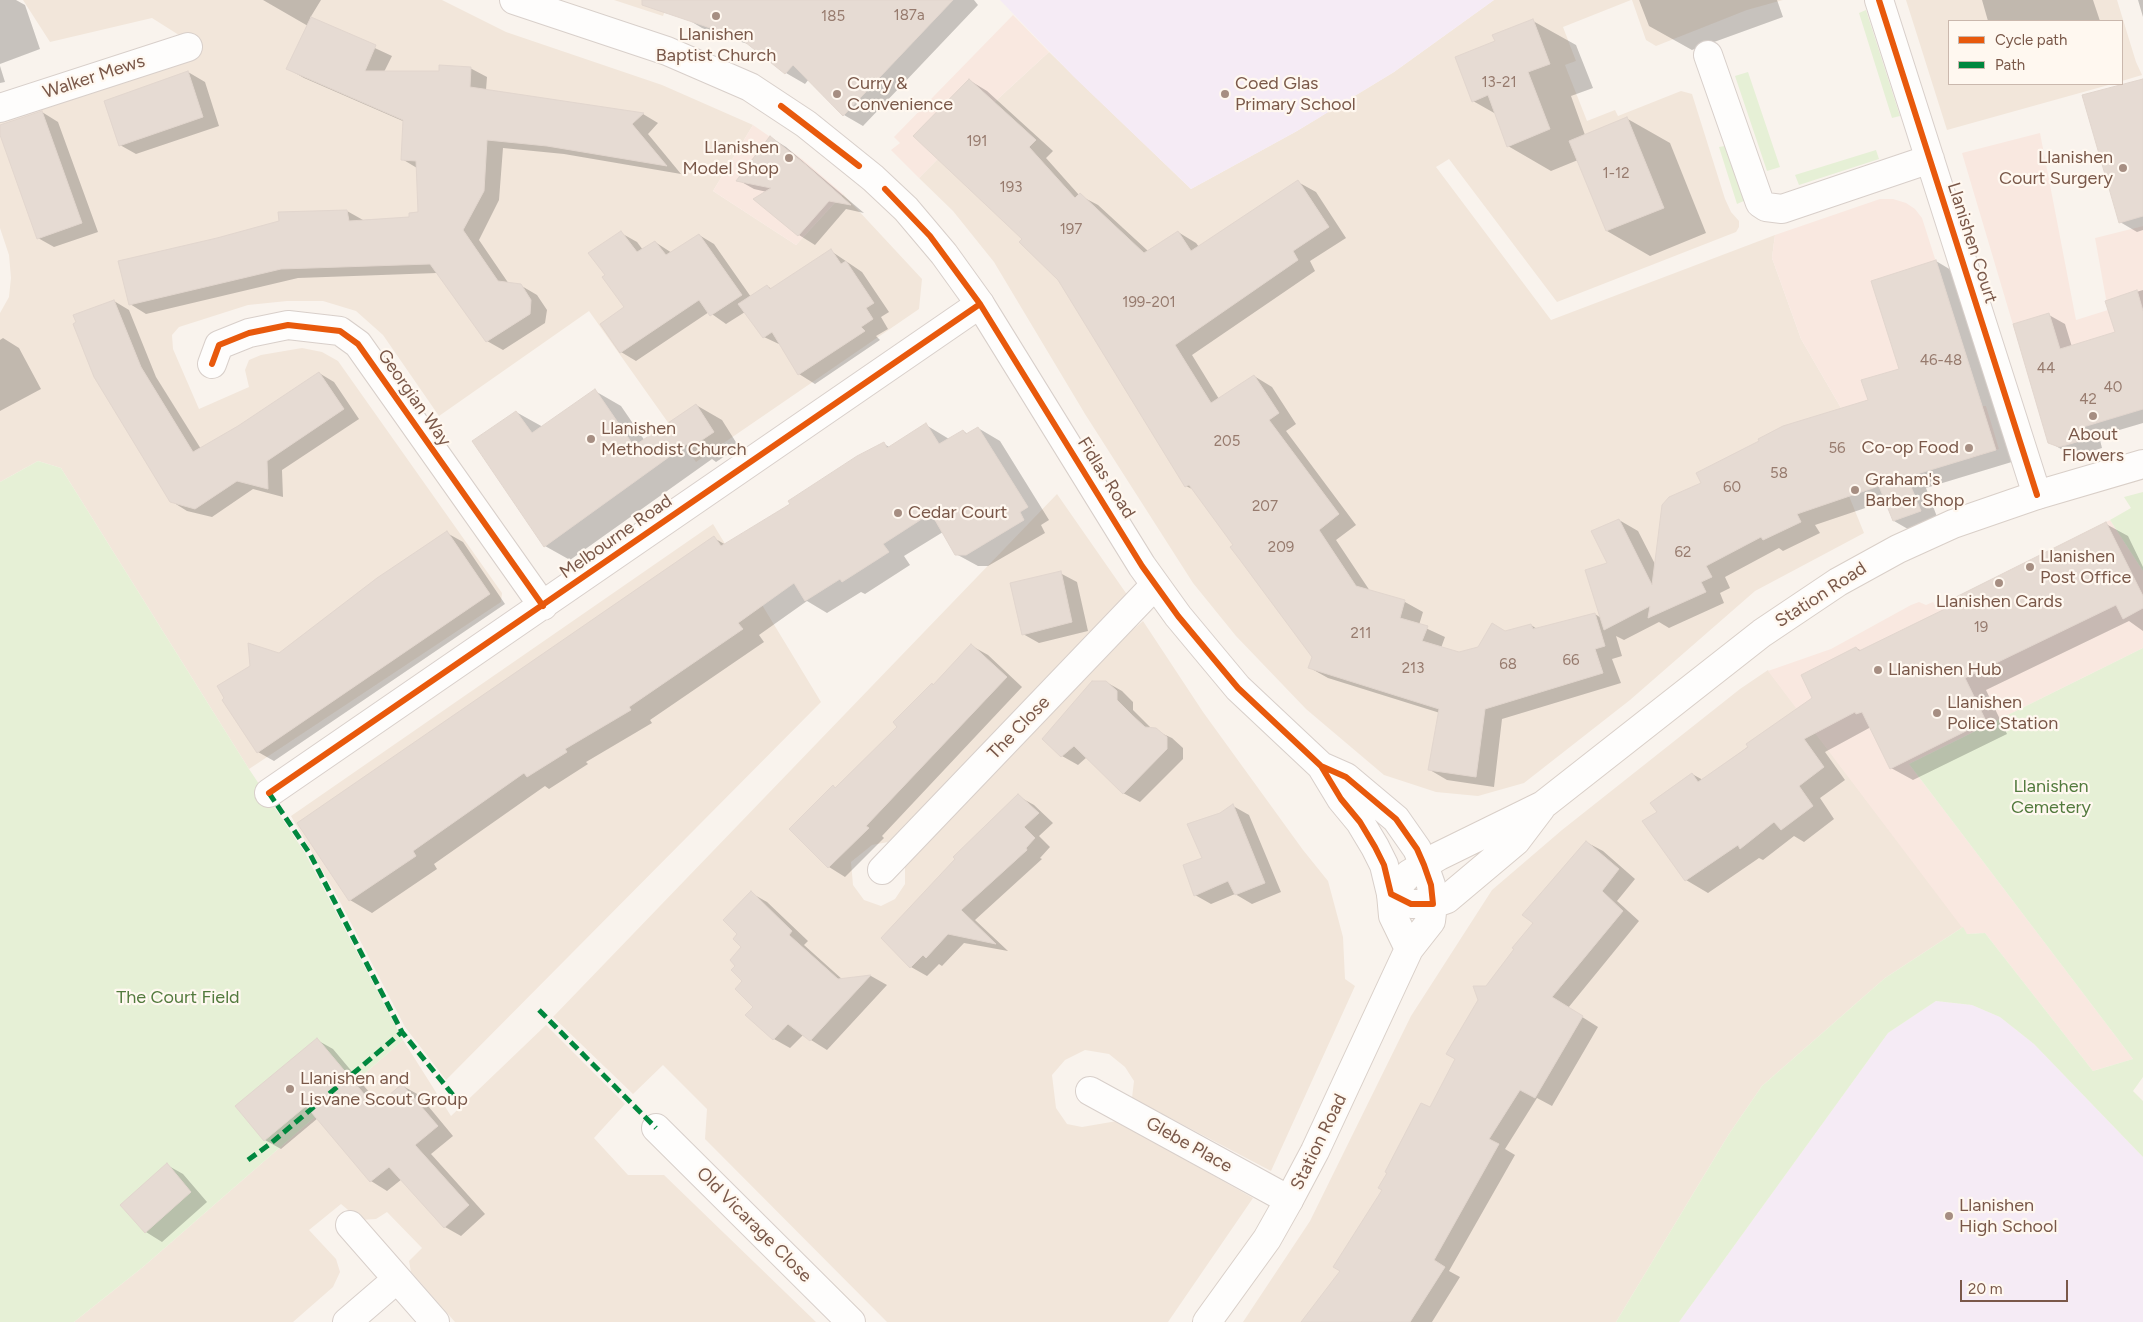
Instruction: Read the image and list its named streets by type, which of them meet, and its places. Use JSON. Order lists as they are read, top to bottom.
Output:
{
  "streets": {
    "street": [
      "Walker Mews",
      "Llanishen Court",
      "Georgian Way",
      "Fidlas Road",
      "Melbourne Road",
      "Station Road",
      "The Close",
      "Glebe Place",
      "Old Vicarage Close"
    ]
  },
  "crossings": [
    ["Llanishen Court", "Station Road"],
    ["Georgian Way", "Melbourne Road"],
    ["Fidlas Road", "Melbourne Road"],
    ["Fidlas Road", "Station Road"],
    ["Fidlas Road", "The Close"],
    ["Station Road", "Glebe Place"]
  ],
  "parks": ["Llanishen Cemetery", "The Court Field"],
  "places": [
    "Llanishen Baptist Church",
    "Curry & Convenience",
    "Coed Glas Primary School",
    "Llanishen Model Shop",
    "Llanishen Court Surgery",
    "About Flowers",
    "Llanishen Methodist Church",
    "Co-op Food",
    "Graham's Barber Shop",
    "Cedar Court",
    "Llanishen Post Office",
    "Llanishen Cards",
    "Llanishen Hub",
    "Llanishen Police Station",
    "Llanishen and Lisvane Scout Group",
    "Llanishen High School"
  ],
  "house_numbers": [
    "187a",
    "185",
    "13-21",
    "191",
    "1-12",
    "193",
    "197",
    "199-201",
    "46-48",
    "44",
    "40",
    "42",
    "205",
    "56",
    "58",
    "60",
    "207",
    "209",
    "62",
    "19",
    "211",
    "66",
    "68",
    "213"
  ],
  "legend": ["Cycle path", "Path"],
  "scale_bar": "20 m"
}
